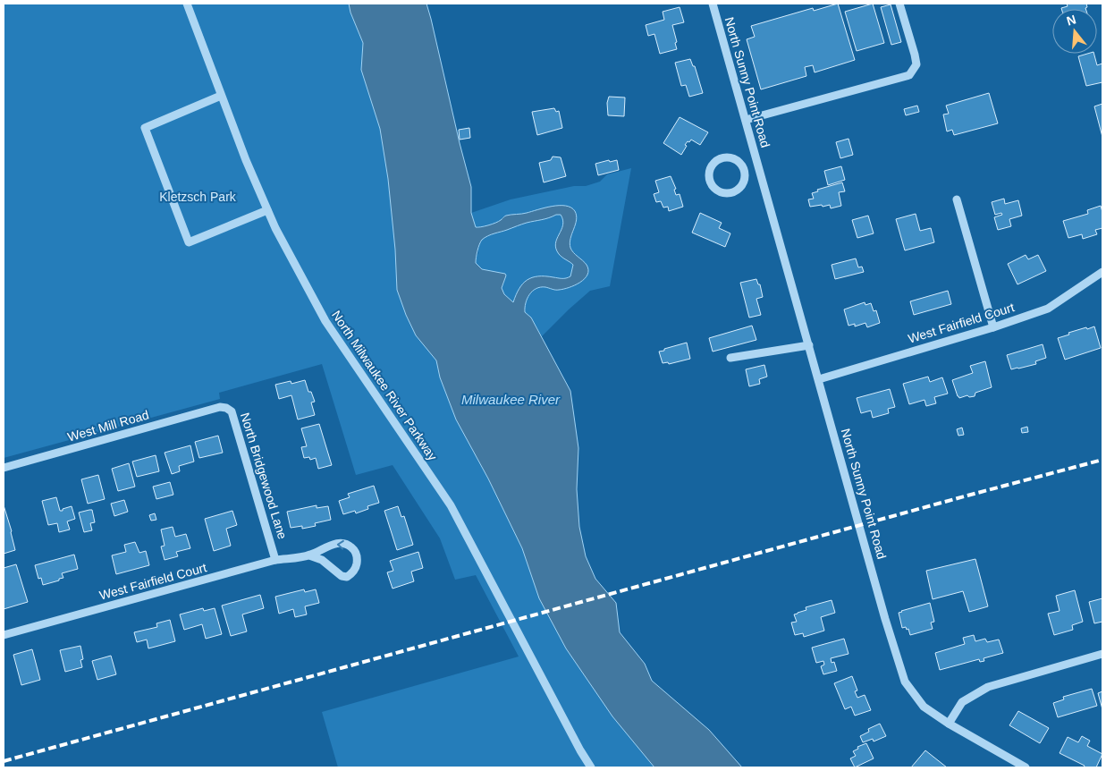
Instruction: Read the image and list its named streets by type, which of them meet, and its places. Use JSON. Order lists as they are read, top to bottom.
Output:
{
  "streets": {
    "street": [
      "North Sunny Point Road",
      "West Fairfield Court",
      "North Milwaukee River Parkway",
      "West Mill Road",
      "North Bridgewood Lane"
    ]
  },
  "crossings": [
    ["North Sunny Point Road", "West Fairfield Court"],
    ["West Fairfield Court", "North Bridgewood Lane"],
    ["West Mill Road", "North Bridgewood Lane"]
  ],
  "water": ["Milwaukee River"],
  "parks": ["Kletzsch Park"],
  "north": "top"
}
